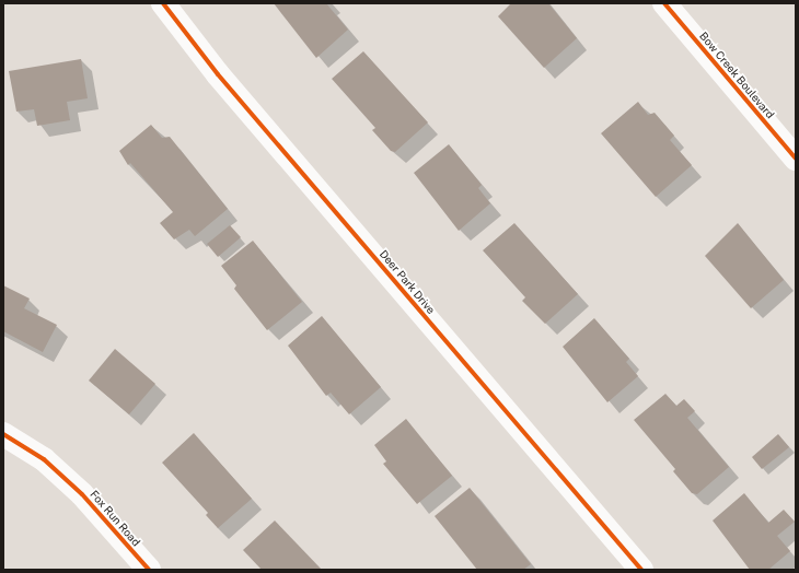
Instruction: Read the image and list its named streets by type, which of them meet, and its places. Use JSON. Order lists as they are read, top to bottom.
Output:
{
  "streets": {
    "street": ["Bow Creek Boulevard", "Deer Park Drive", "Fox Run Road"]
  }
}
